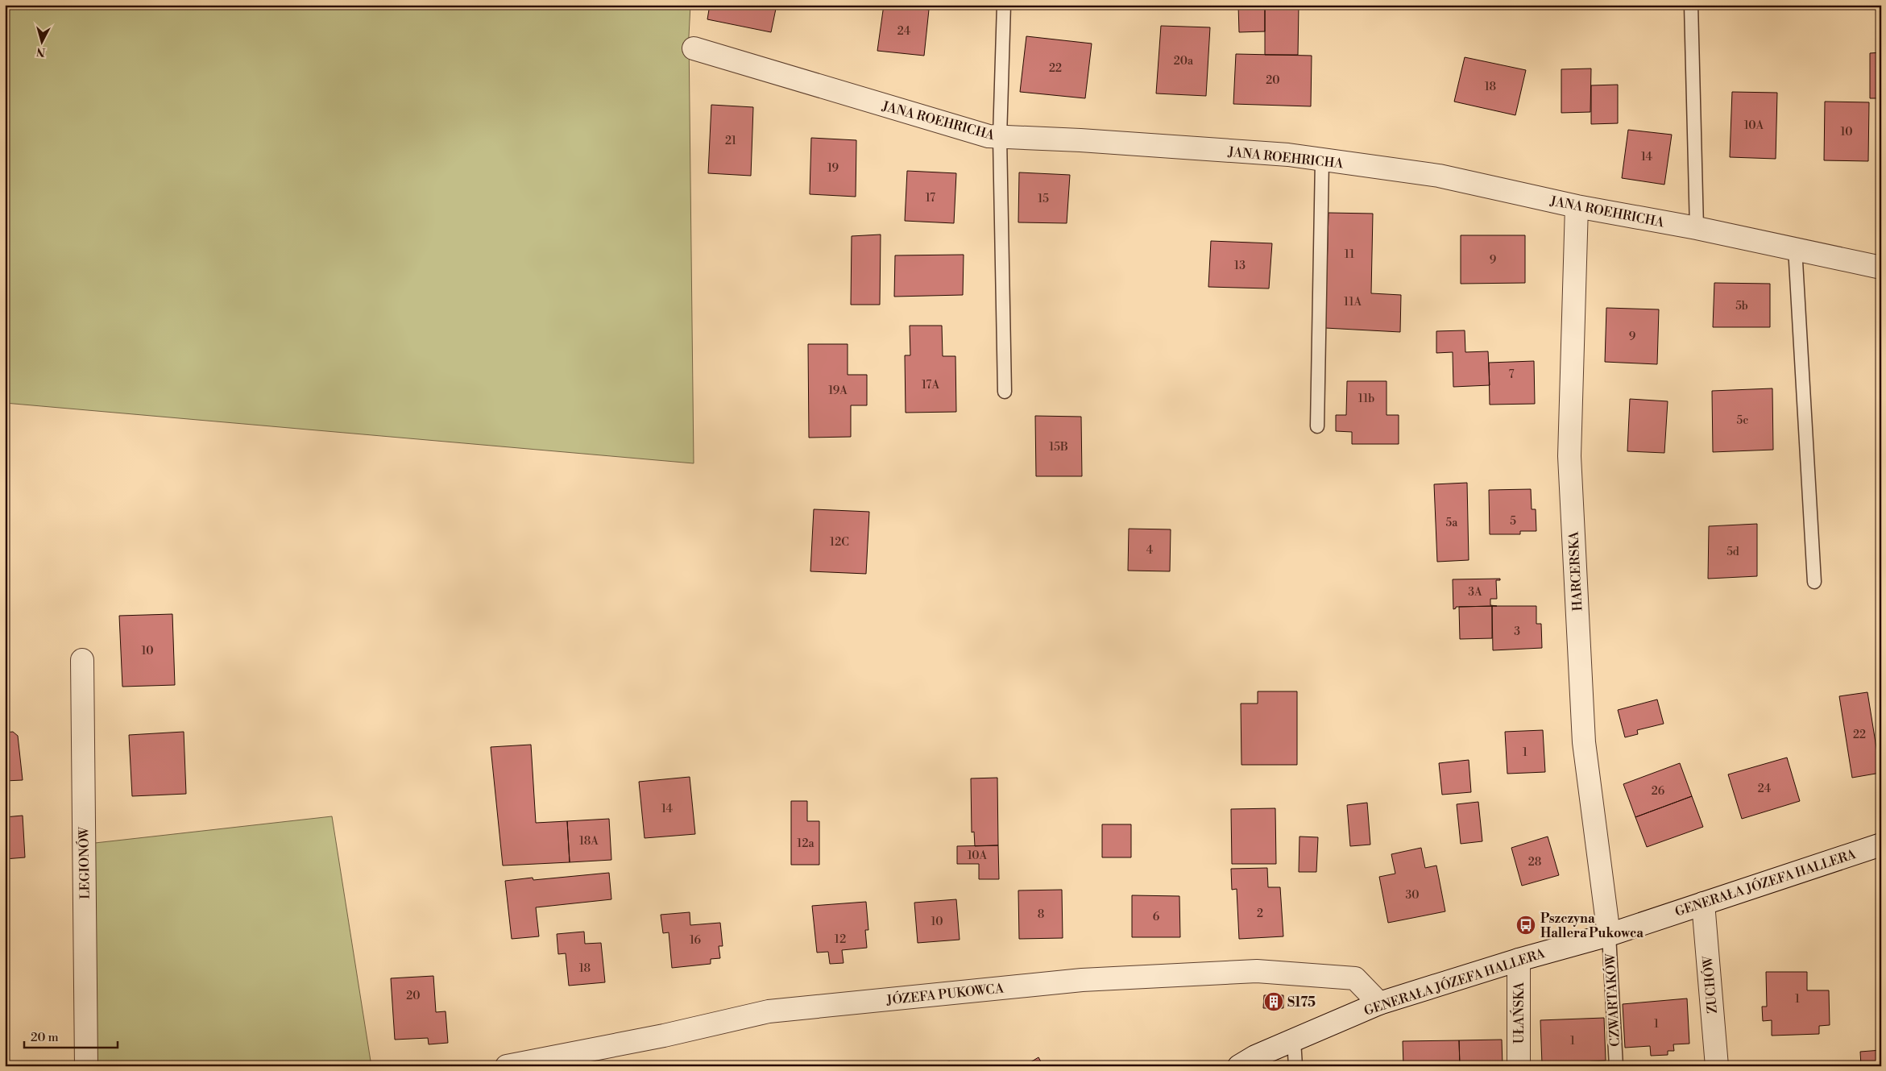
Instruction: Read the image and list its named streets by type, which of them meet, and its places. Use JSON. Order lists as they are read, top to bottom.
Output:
{
  "streets": {
    "street": [
      "JANA ROEHRICHA",
      "HARCERSKA",
      "LEGIONÓW",
      "GENERAŁA JÓZEFA HALLERA",
      "ZUCHÓW",
      "JÓZEFA PUKOWCA",
      "UŁAŃSKA"
    ],
    "lane": ["CZWARTAKÓW"]
  },
  "crossings": [
    ["JANA ROEHRICHA", "HARCERSKA"],
    ["HARCERSKA", "GENERAŁA JÓZEFA HALLERA"],
    ["HARCERSKA", "CZWARTAKÓW"],
    ["GENERAŁA JÓZEFA HALLERA", "ZUCHÓW"],
    ["GENERAŁA JÓZEFA HALLERA", "JÓZEFA PUKOWCA"],
    ["GENERAŁA JÓZEFA HALLERA", "CZWARTAKÓW"],
    ["GENERAŁA JÓZEFA HALLERA", "UŁAŃSKA"]
  ],
  "places": {
    "bus stop": ["Pszczyna Hallera Pukowca"],
    "building": ["S175"]
  },
  "house_numbers": [
    "24",
    "20a",
    "22",
    "20",
    "18",
    "10A",
    "10",
    "21",
    "14",
    "19",
    "17",
    "15",
    "11",
    "9",
    "13",
    "11A",
    "5b",
    "9",
    "7",
    "17A",
    "19A",
    "11b",
    "5c",
    "15B",
    "5",
    "5a",
    "12C",
    "4",
    "5d",
    "3A",
    "3",
    "10",
    "22",
    "1",
    "24",
    "26",
    "14",
    "18A",
    "12a",
    "10A",
    "28",
    "30",
    "2",
    "8",
    "6",
    "10",
    "12",
    "16",
    "18",
    "20",
    "1",
    "1",
    "1"
  ],
  "scale_bar": "20 m",
  "north": "bottom"
}
